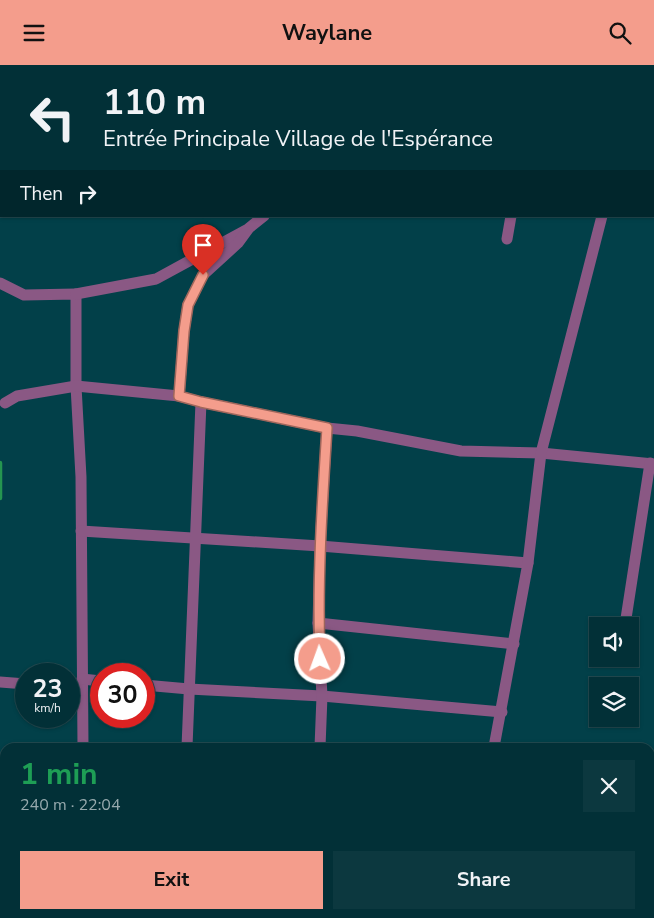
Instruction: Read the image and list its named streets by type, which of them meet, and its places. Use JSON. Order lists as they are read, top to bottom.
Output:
{
  "page": {
    "header": "Waylane",
    "turn": ["110 m", "Entrée Principale Village de l'Espérance"],
    "then": "Then",
    "speed": "23 km/h",
    "limit": "30",
    "heading": ["1 min", "240 m · 22:04"],
    "buttons": ["Exit", "Share"]
  }
}
